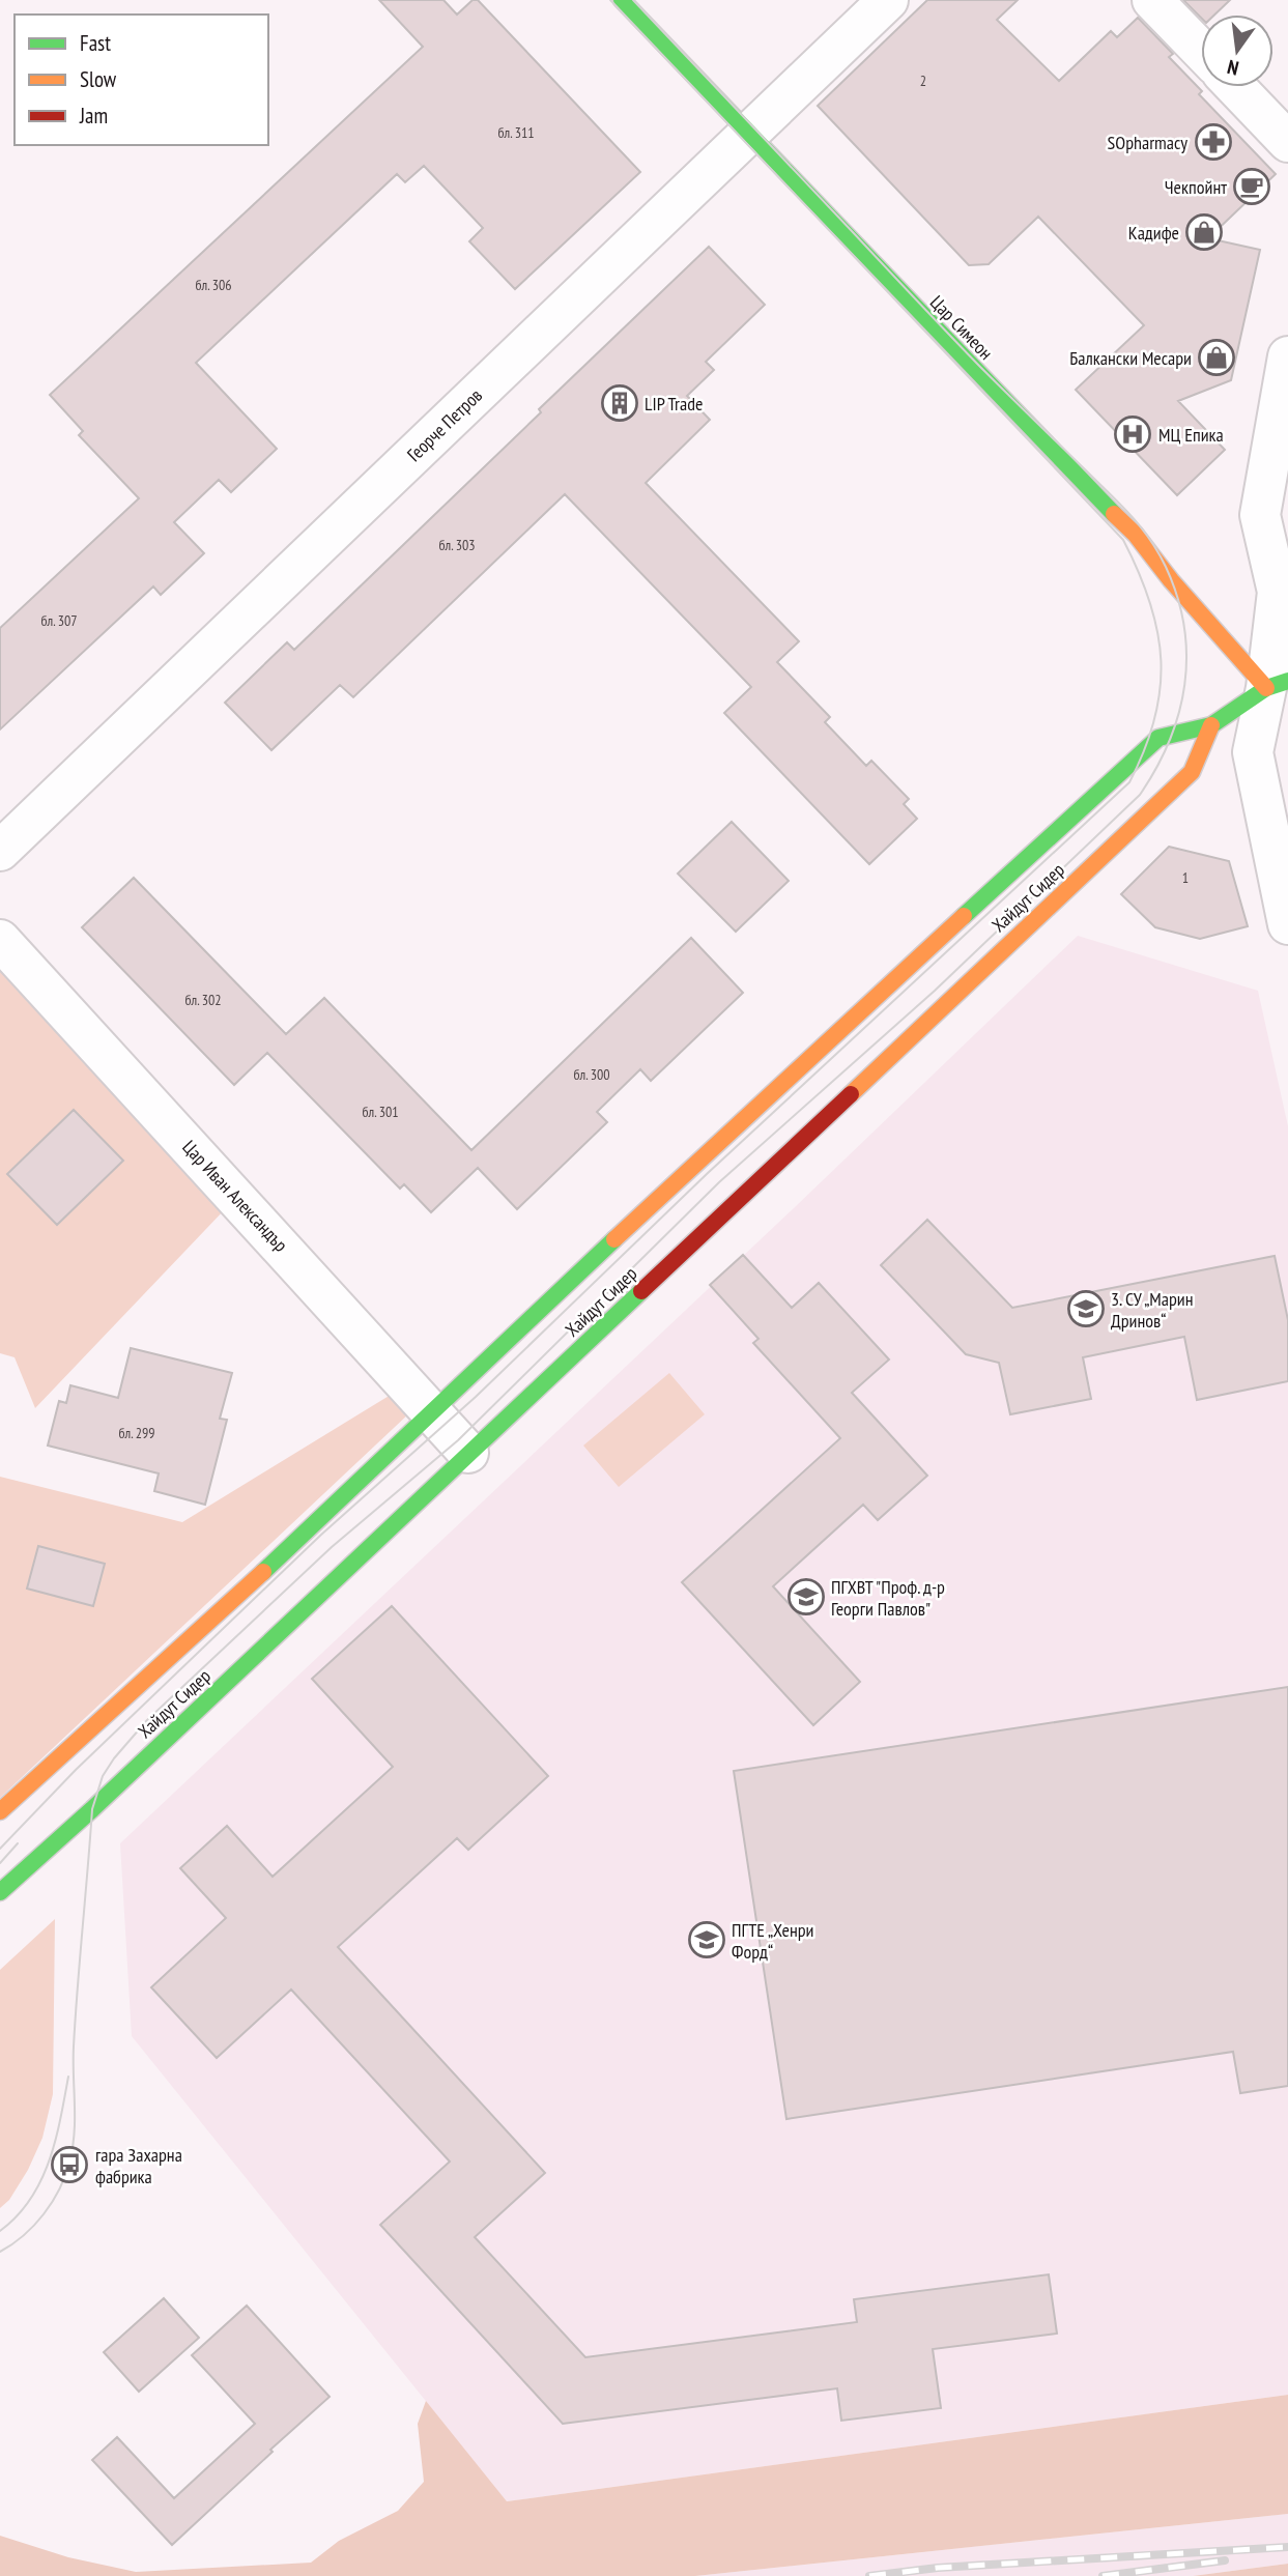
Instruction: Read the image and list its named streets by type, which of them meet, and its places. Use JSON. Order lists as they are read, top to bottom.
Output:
{
  "streets": {
    "street": [
      "Цар Симеон",
      "Георче Петров",
      "Хайдут Сидер",
      "Цар Иван Александър"
    ]
  },
  "crossings": [
    ["Цар Симеон", "Георче Петров"],
    ["Цар Симеон", "Хайдут Сидер"],
    ["Хайдут Сидер", "Цар Иван Александър"]
  ],
  "places": {
    "pharmacy": ["SOpharmacy"],
    "cafe": ["Чекпойнт"],
    "shop": ["Кадифе", "Балкански Месари"],
    "building": ["LIP Trade"],
    "hospital": ["МЦ Епика"],
    "school or university": ["3. СУ „Марин Дринов“", "ПГХВТ \"Проф. д-р Георги Павлов\"", "ПГТЕ „Хенри Форд“"],
    "bus stop": ["гара Захарна фабрика"]
  },
  "house_numbers": [
    "2",
    "бл. 311",
    "бл. 306",
    "бл. 303",
    "бл. 307",
    "1",
    "бл. 302",
    "бл. 300",
    "бл. 301",
    "бл. 299"
  ],
  "legend": ["Fast", "Slow", "Jam"],
  "north": "bottom"
}
